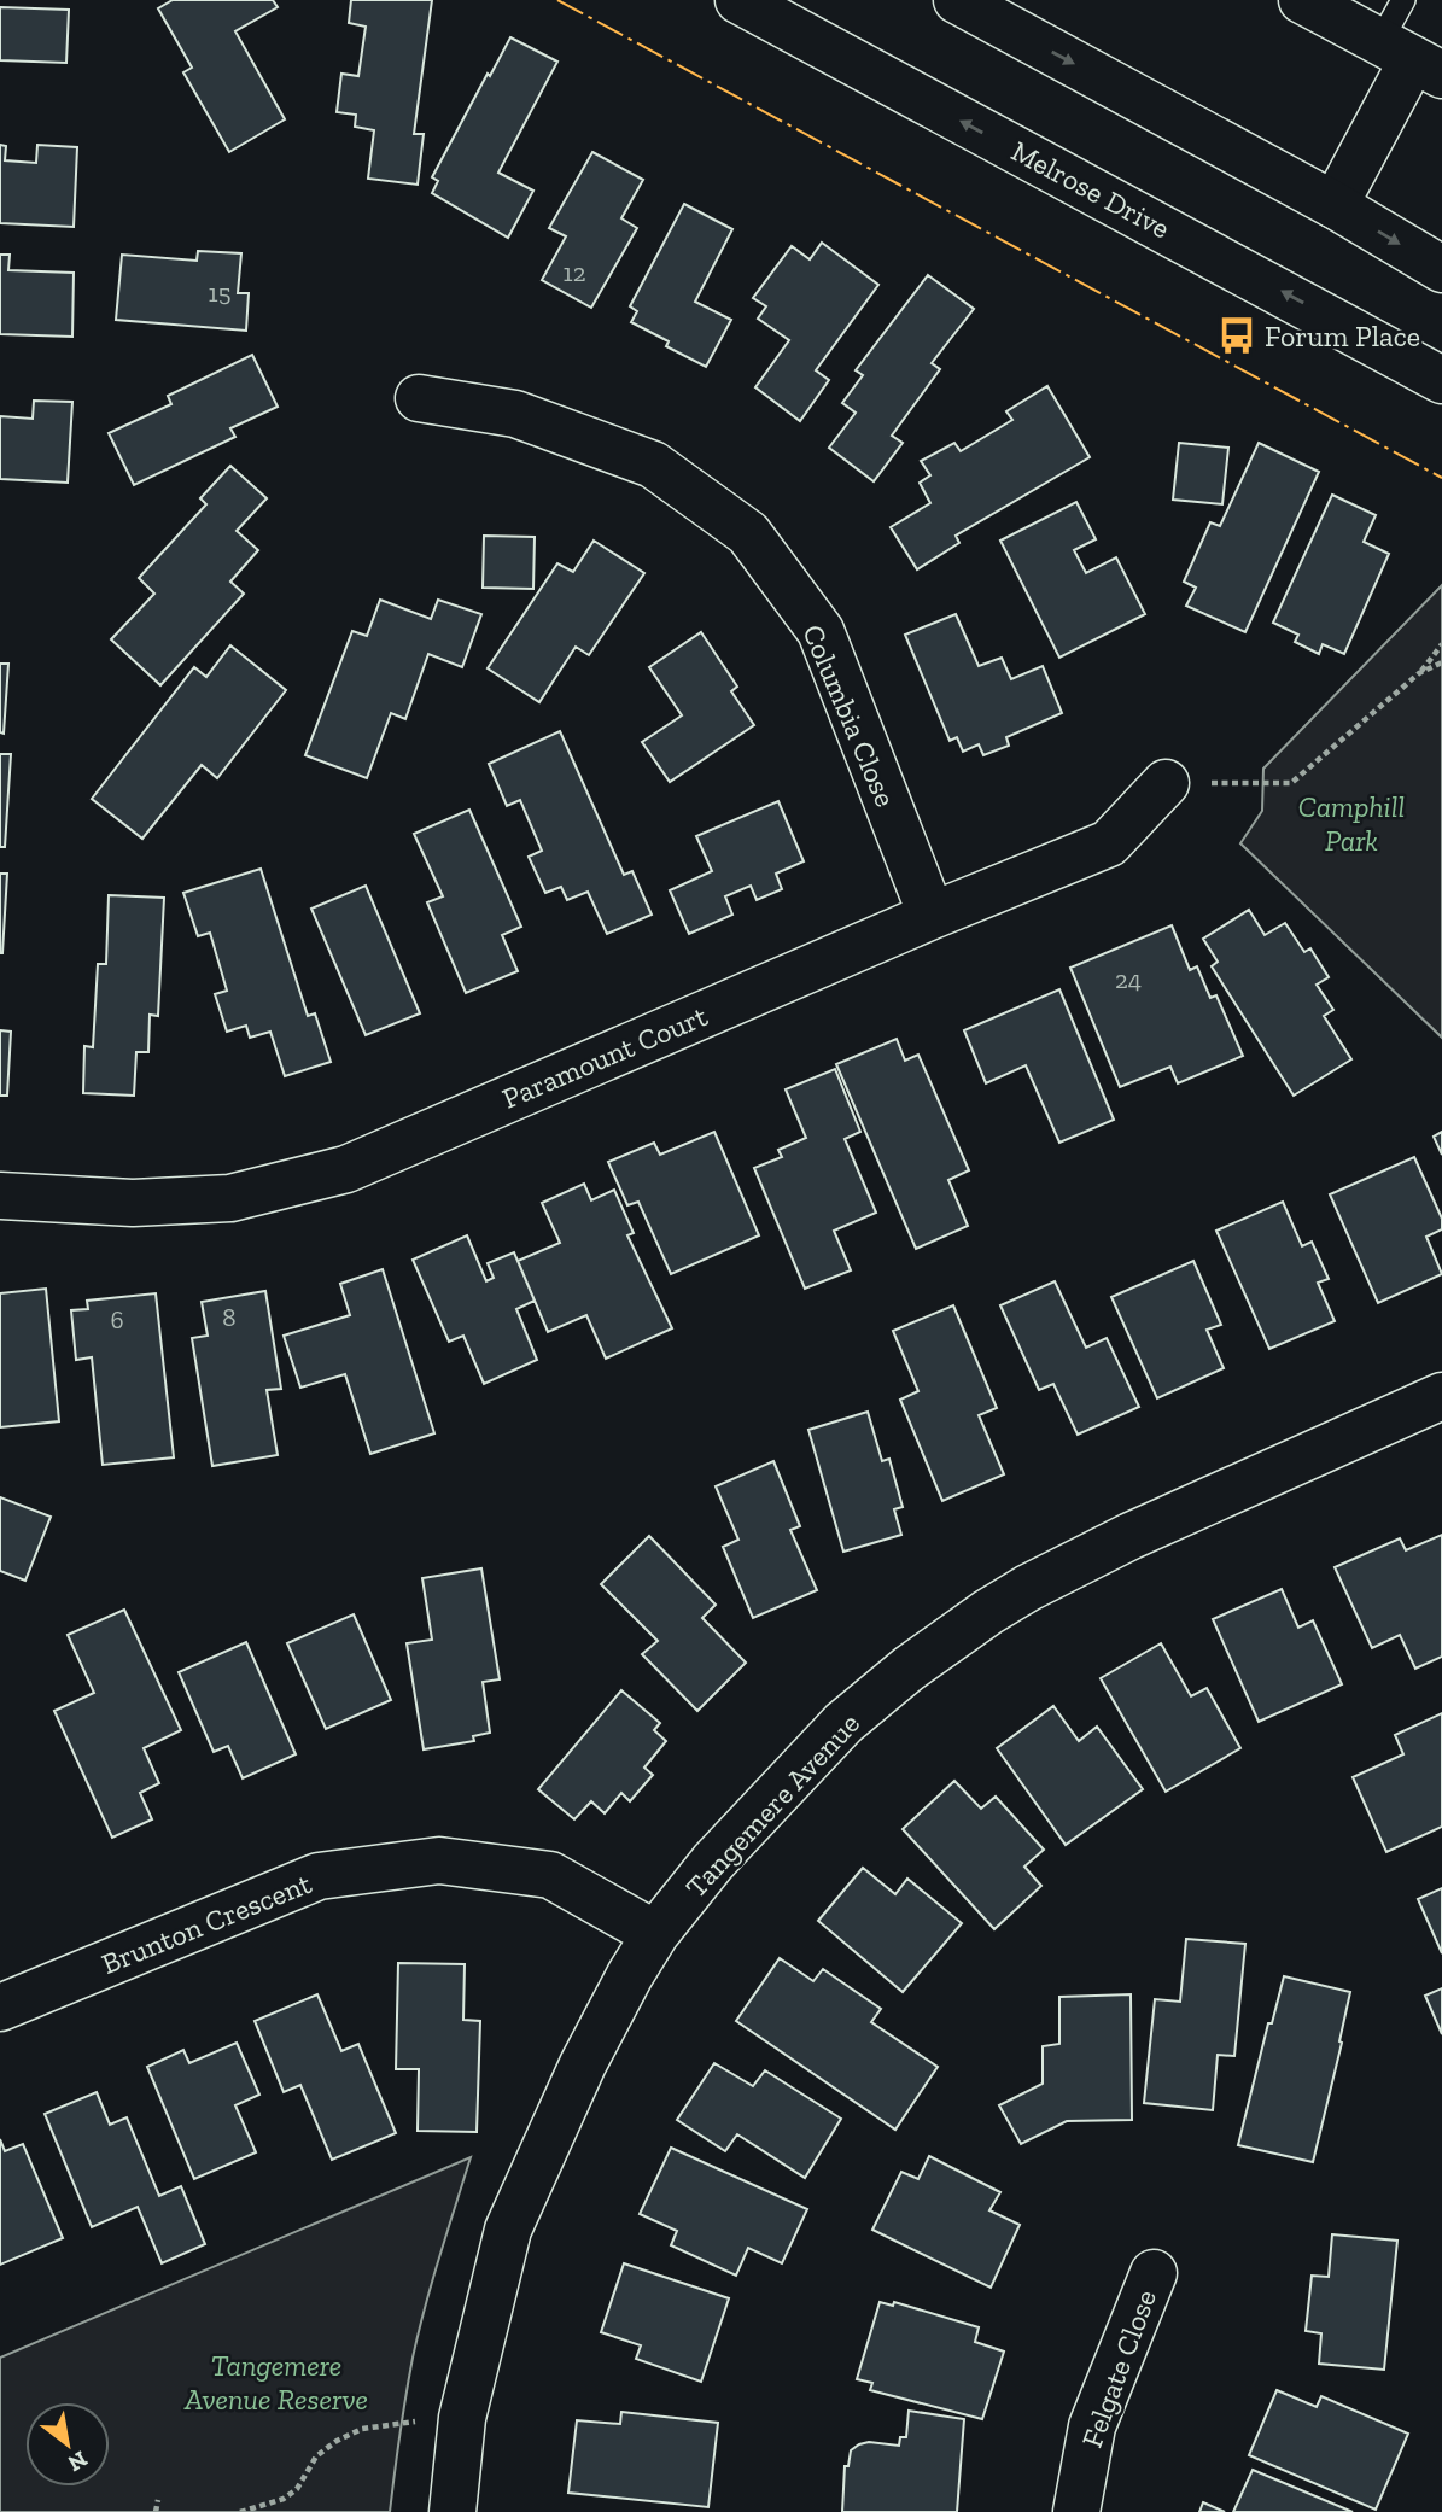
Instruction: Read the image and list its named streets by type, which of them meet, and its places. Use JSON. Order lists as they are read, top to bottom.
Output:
{
  "streets": {
    "street": [
      "Melrose Drive",
      "Columbia Close",
      "Paramount Court",
      "Tangemere Avenue",
      "Brunton Crescent",
      "Felgate Close"
    ]
  },
  "crossings": [
    ["Columbia Close", "Paramount Court"],
    ["Tangemere Avenue", "Brunton Crescent"]
  ],
  "parks": ["Camphill Park", "Tangemere Avenue Reserve"],
  "places": {
    "bus stop": ["Forum Place"]
  },
  "house_numbers": [
    "12",
    "15",
    "24",
    "8",
    "6"
  ],
  "north": "bottom right"
}
